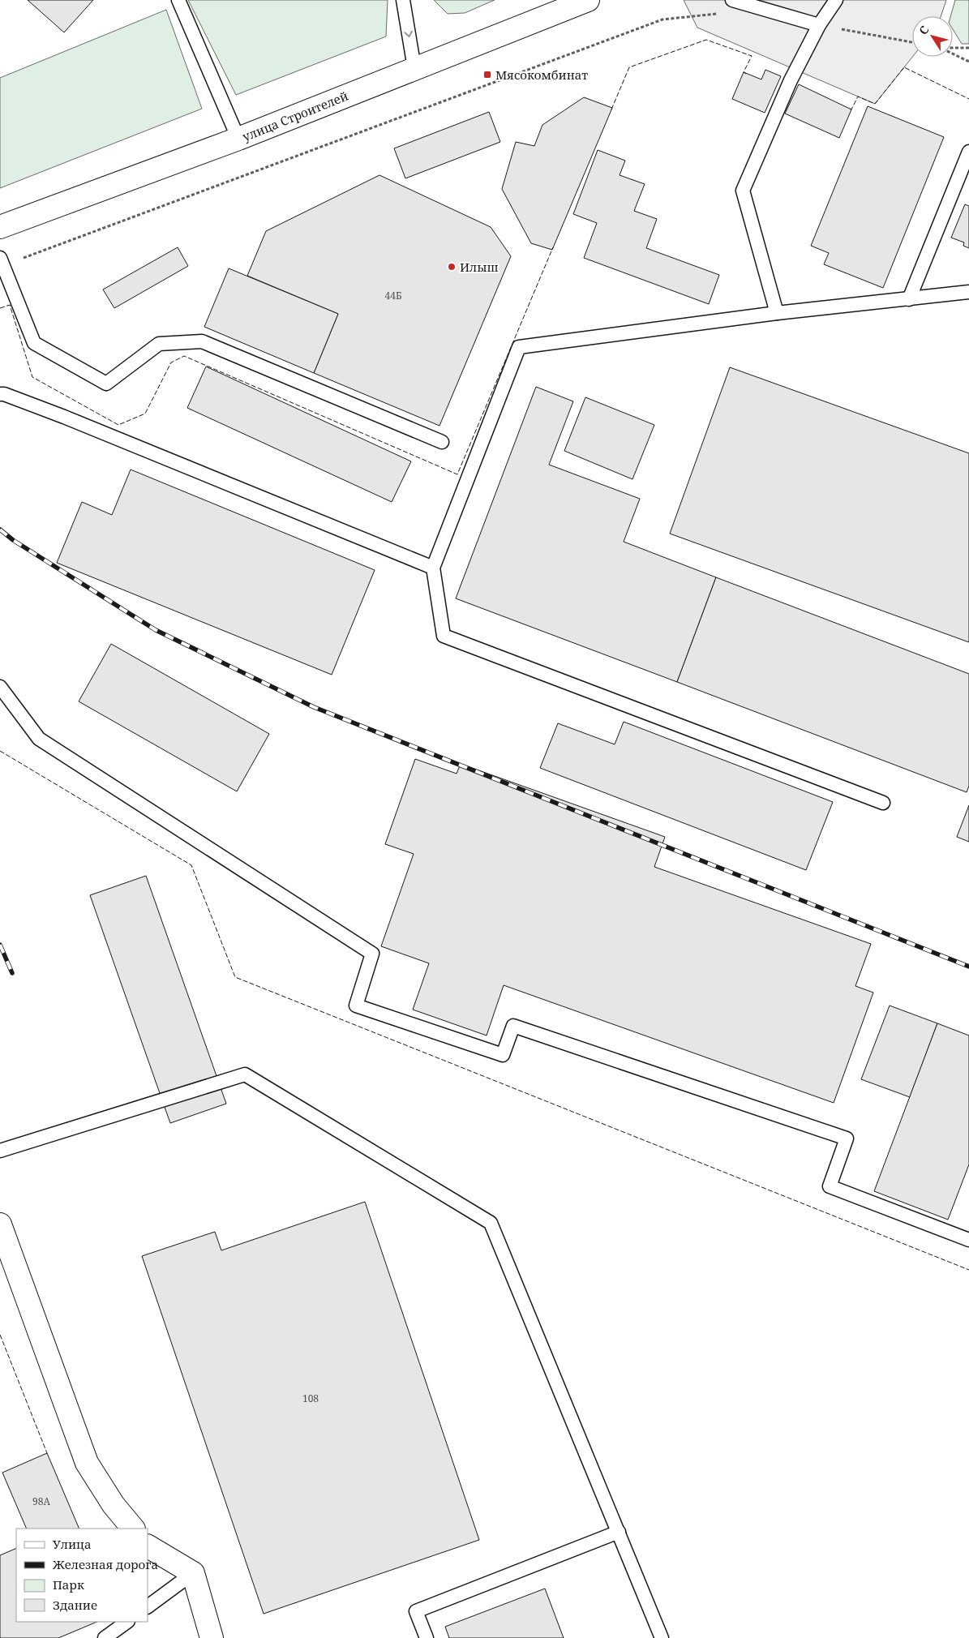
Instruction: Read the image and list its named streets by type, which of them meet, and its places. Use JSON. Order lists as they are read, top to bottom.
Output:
{
  "streets": {
    "main road": ["улица Строителей"]
  },
  "places": {
    "transit": ["Мясокомбинат"],
    "other": ["Илыш"]
  },
  "house_numbers": ["44Б", "108", "98А"],
  "legend": [
    "Улица",
    "Железная дорога",
    "Парк",
    "Здание"
  ],
  "north": "top left"
}
